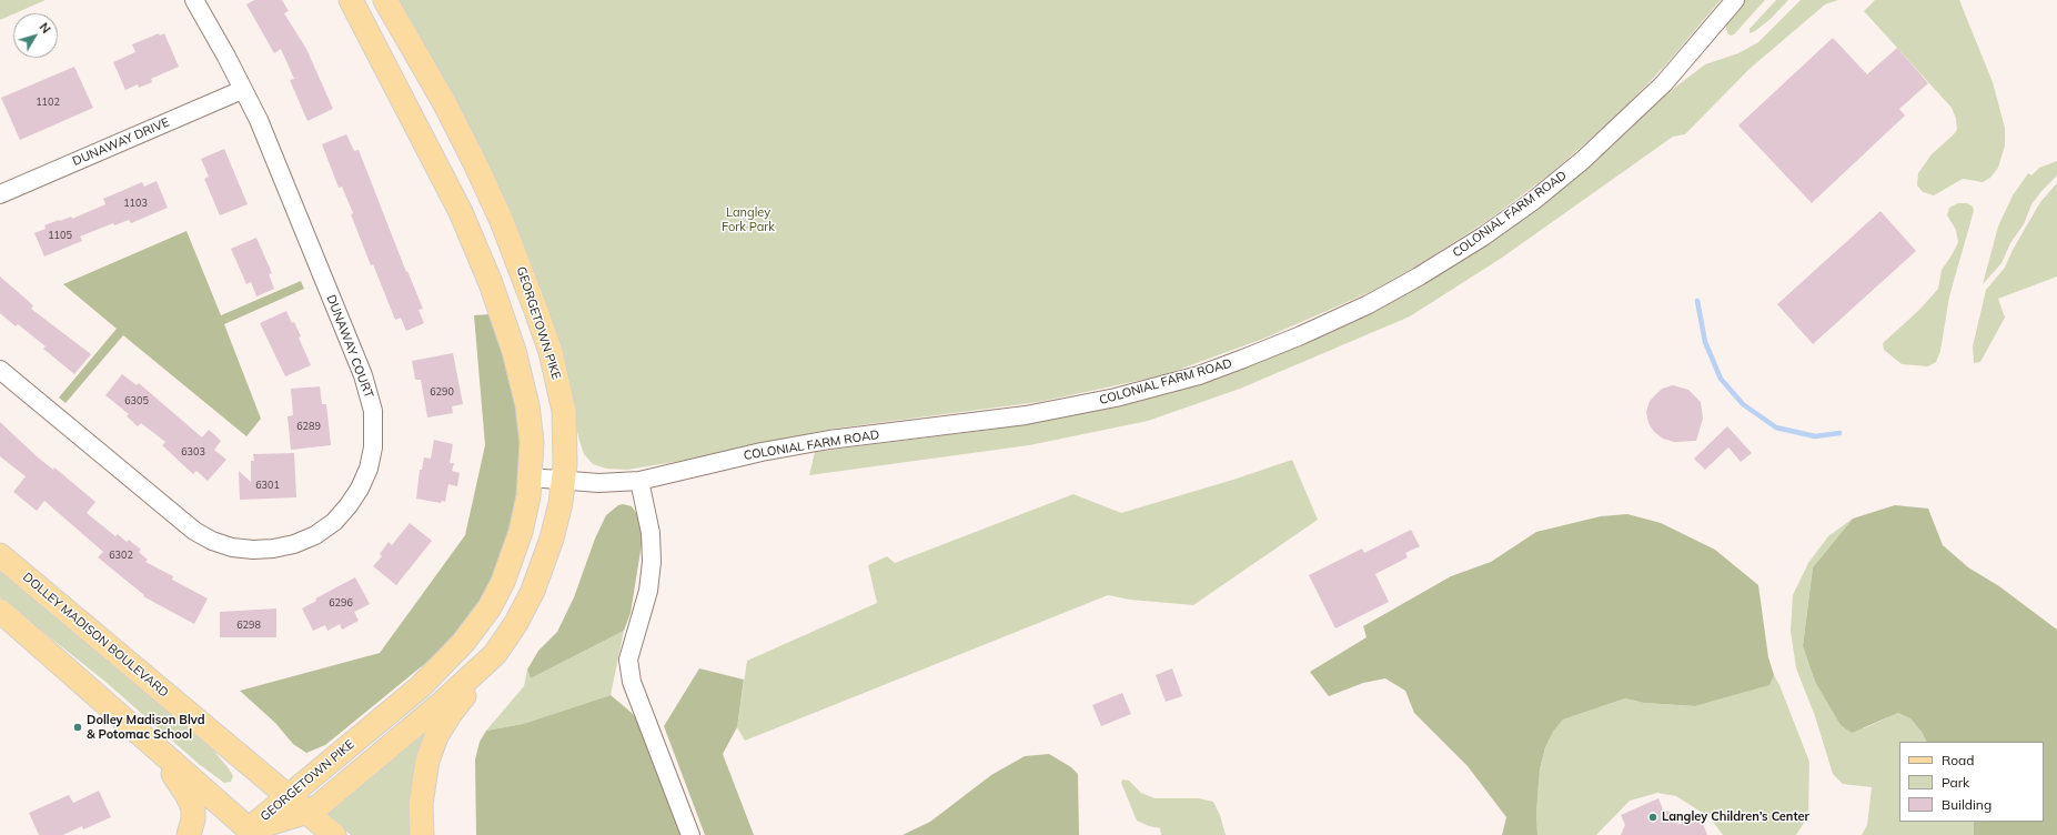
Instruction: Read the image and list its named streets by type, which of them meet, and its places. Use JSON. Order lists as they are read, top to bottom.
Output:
{
  "streets": {
    "main road": ["GEORGETOWN PIKE", "DOLLEY MADISON BOULEVARD"],
    "street": ["DUNAWAY DRIVE", "COLONIAL FARM ROAD", "DUNAWAY COURT"]
  },
  "crossings": [
    ["DUNAWAY DRIVE", "DUNAWAY COURT"],
    ["COLONIAL FARM ROAD", "GEORGETOWN PIKE"],
    ["GEORGETOWN PIKE", "DOLLEY MADISON BOULEVARD"]
  ],
  "parks": ["Langley Fork Park"],
  "places": ["Dolley Madison Blvd & Potomac School", "Langley Children’s Center"],
  "house_numbers": [
    "1102",
    "1103",
    "1105",
    "6290",
    "6305",
    "6289",
    "6303",
    "6301",
    "6302",
    "6296",
    "6298"
  ],
  "legend": ["Road", "Park", "Building"],
  "north": "top right"
}
